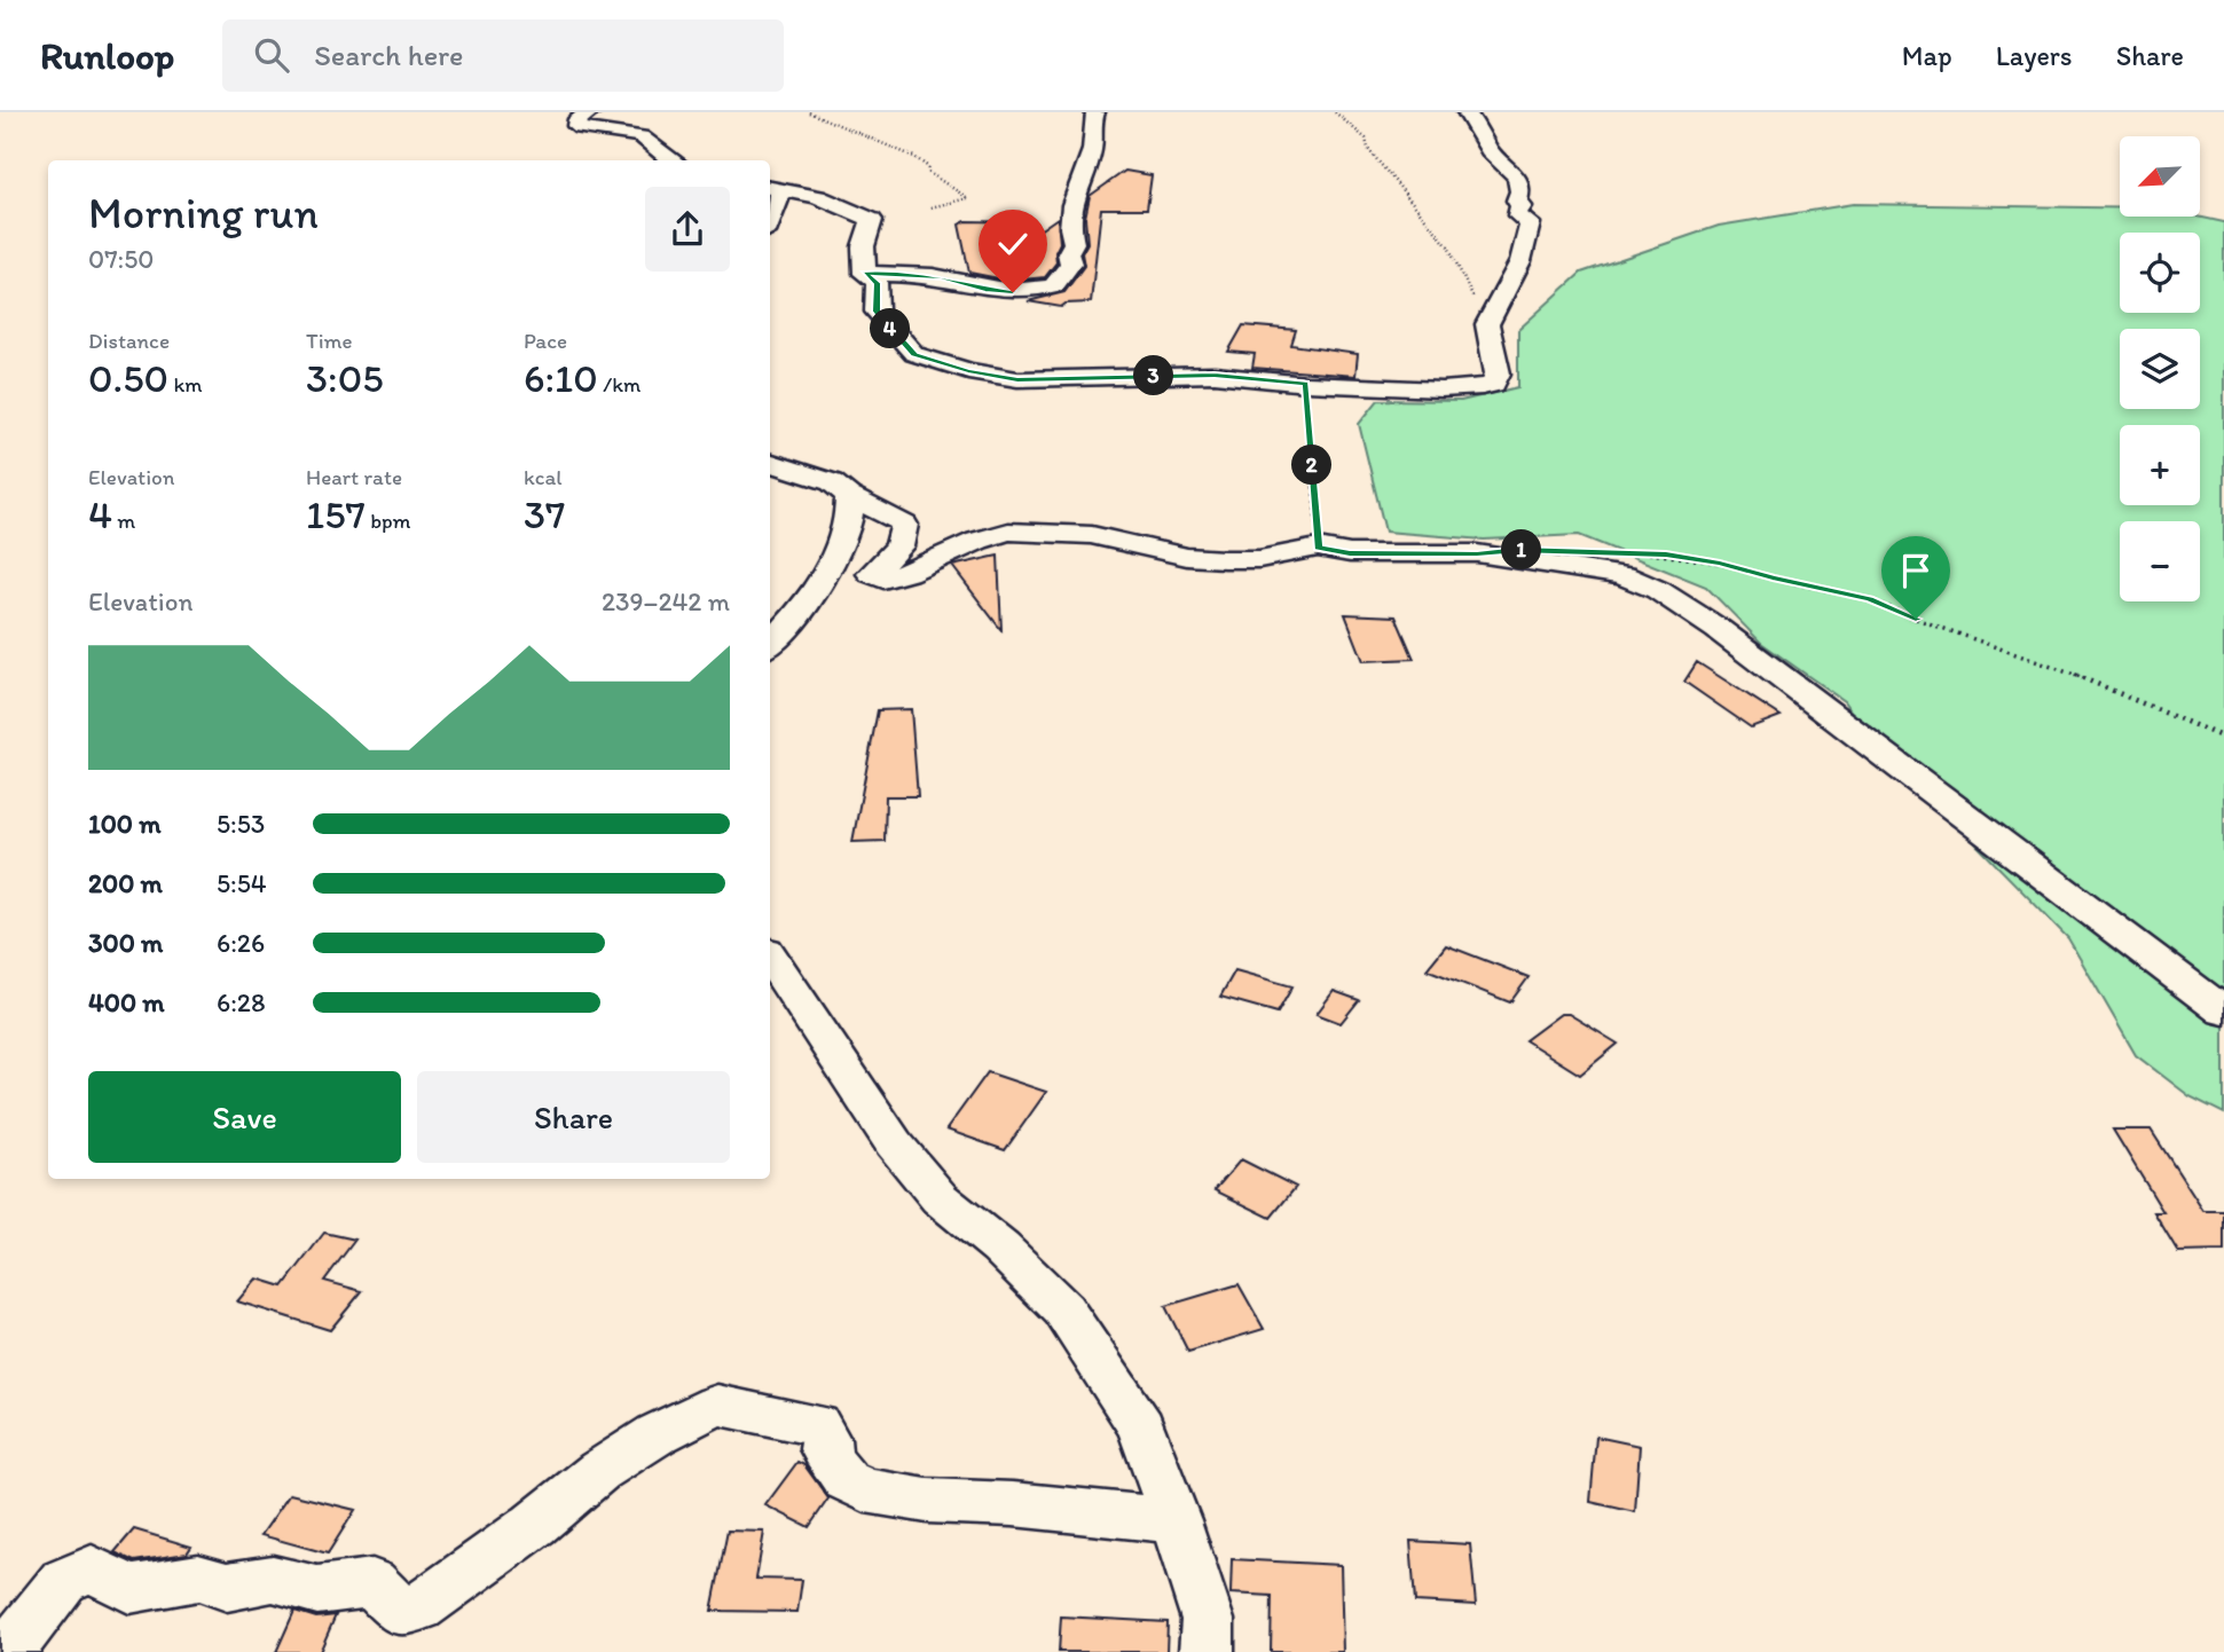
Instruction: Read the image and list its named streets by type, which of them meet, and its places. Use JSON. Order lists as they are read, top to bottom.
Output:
{
  "north": "bottom left",
  "page": {
    "header": "Runloop",
    "search": "Search here",
    "nav": ["Map", "Layers", "Share"],
    "map_buttons": ["+", "−"],
    "heading": ["Morning run", "07:50"],
    "stats": [
      ["Distance", "0.50 km"],
      ["Time", "3:05"],
      ["Pace", "6:10 /km"],
      ["Elevation", "4 m"],
      ["Heart rate", "157 bpm"],
      ["kcal", "37"]
    ],
    "pins": [
      "4",
      "3",
      "2",
      "1"
    ],
    "chart": ["Elevation", "239–242 m"],
    "list": [
      {
        "name": "100 m",
        "note": "5:53"
      },
      {
        "name": "200 m",
        "note": "5:54"
      },
      {
        "name": "300 m",
        "note": "6:26"
      },
      {
        "name": "400 m",
        "note": "6:28"
      }
    ],
    "buttons": ["Save", "Share"]
  }
}
